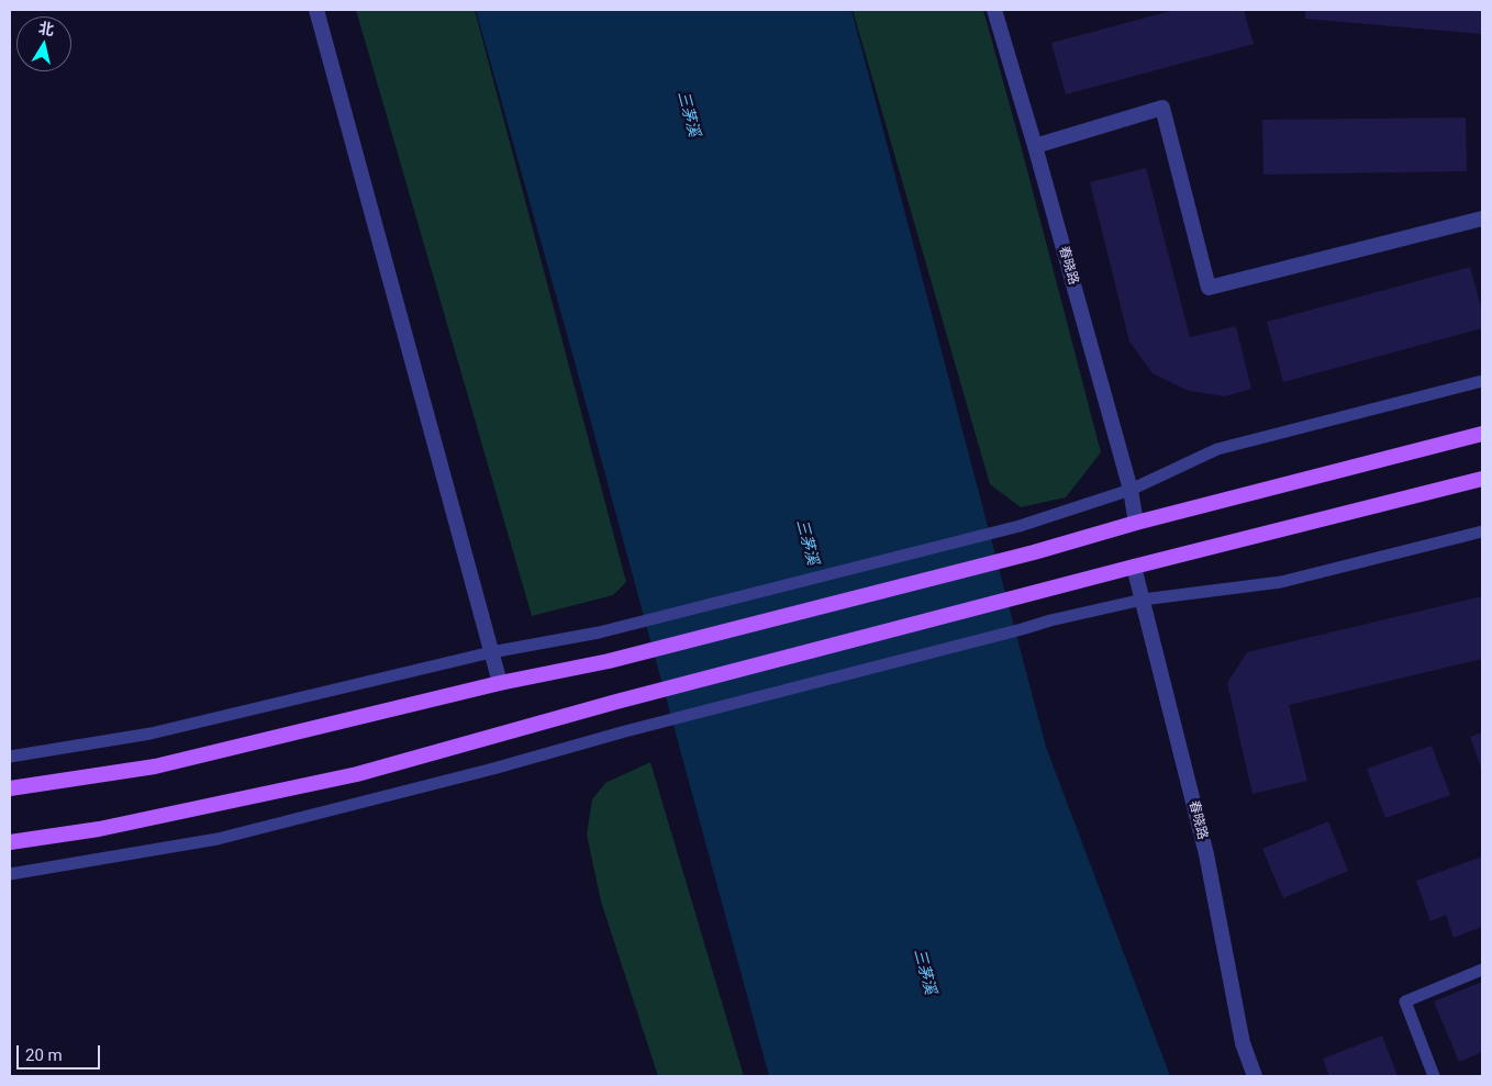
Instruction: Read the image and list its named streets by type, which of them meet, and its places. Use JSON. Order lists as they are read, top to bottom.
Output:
{
  "streets": {
    "street": ["春晓路"]
  },
  "water": ["三茅溪"],
  "scale_bar": "20 m",
  "north": "top"
}
